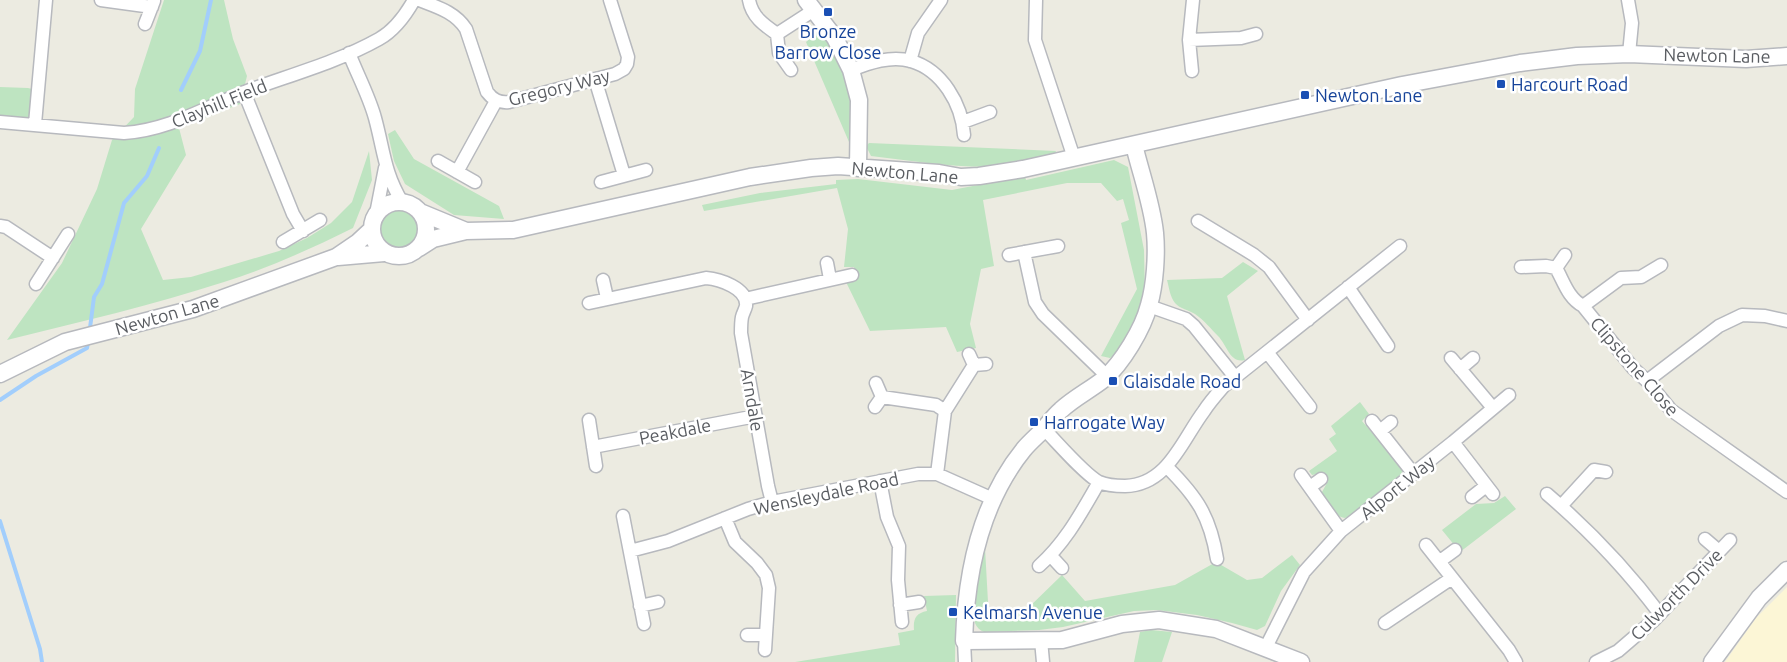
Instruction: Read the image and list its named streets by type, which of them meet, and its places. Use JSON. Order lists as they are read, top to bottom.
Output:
{
  "streets": {
    "street": [
      "Newton Lane",
      "Gregory Way",
      "Clayhill Field",
      "Clipstone Close",
      "Arndale",
      "Peakdale",
      "Alport Way",
      "Wensleydale Road",
      "Culworth Drive"
    ]
  },
  "crossings": [
    ["Arndale", "Peakdale"],
    ["Arndale", "Wensleydale Road"]
  ],
  "places": {
    "transit": [
      "Bronze Barrow Close",
      "Harcourt Road",
      "Newton Lane",
      "Glaisdale Road",
      "Harrogate Way",
      "Kelmarsh Avenue"
    ]
  }
}
